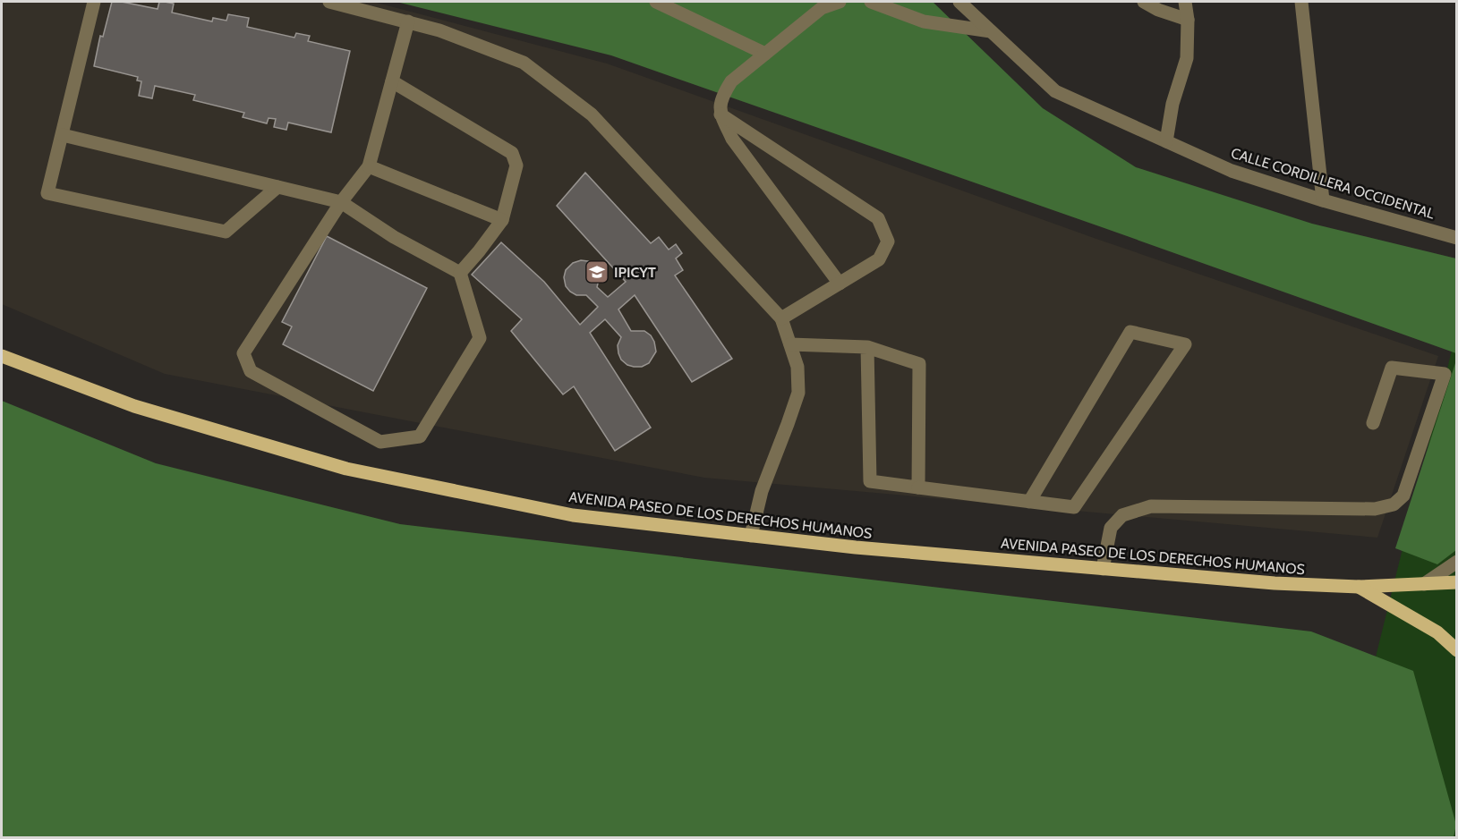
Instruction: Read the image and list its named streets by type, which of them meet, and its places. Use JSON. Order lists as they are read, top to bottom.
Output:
{
  "streets": {
    "main road": ["AVENIDA PASEO DE LOS DERECHOS HUMANOS"],
    "street": ["CALLE CORDILLERA OCCIDENTAL"]
  },
  "places": {
    "school or university": ["IPICYT"]
  }
}
